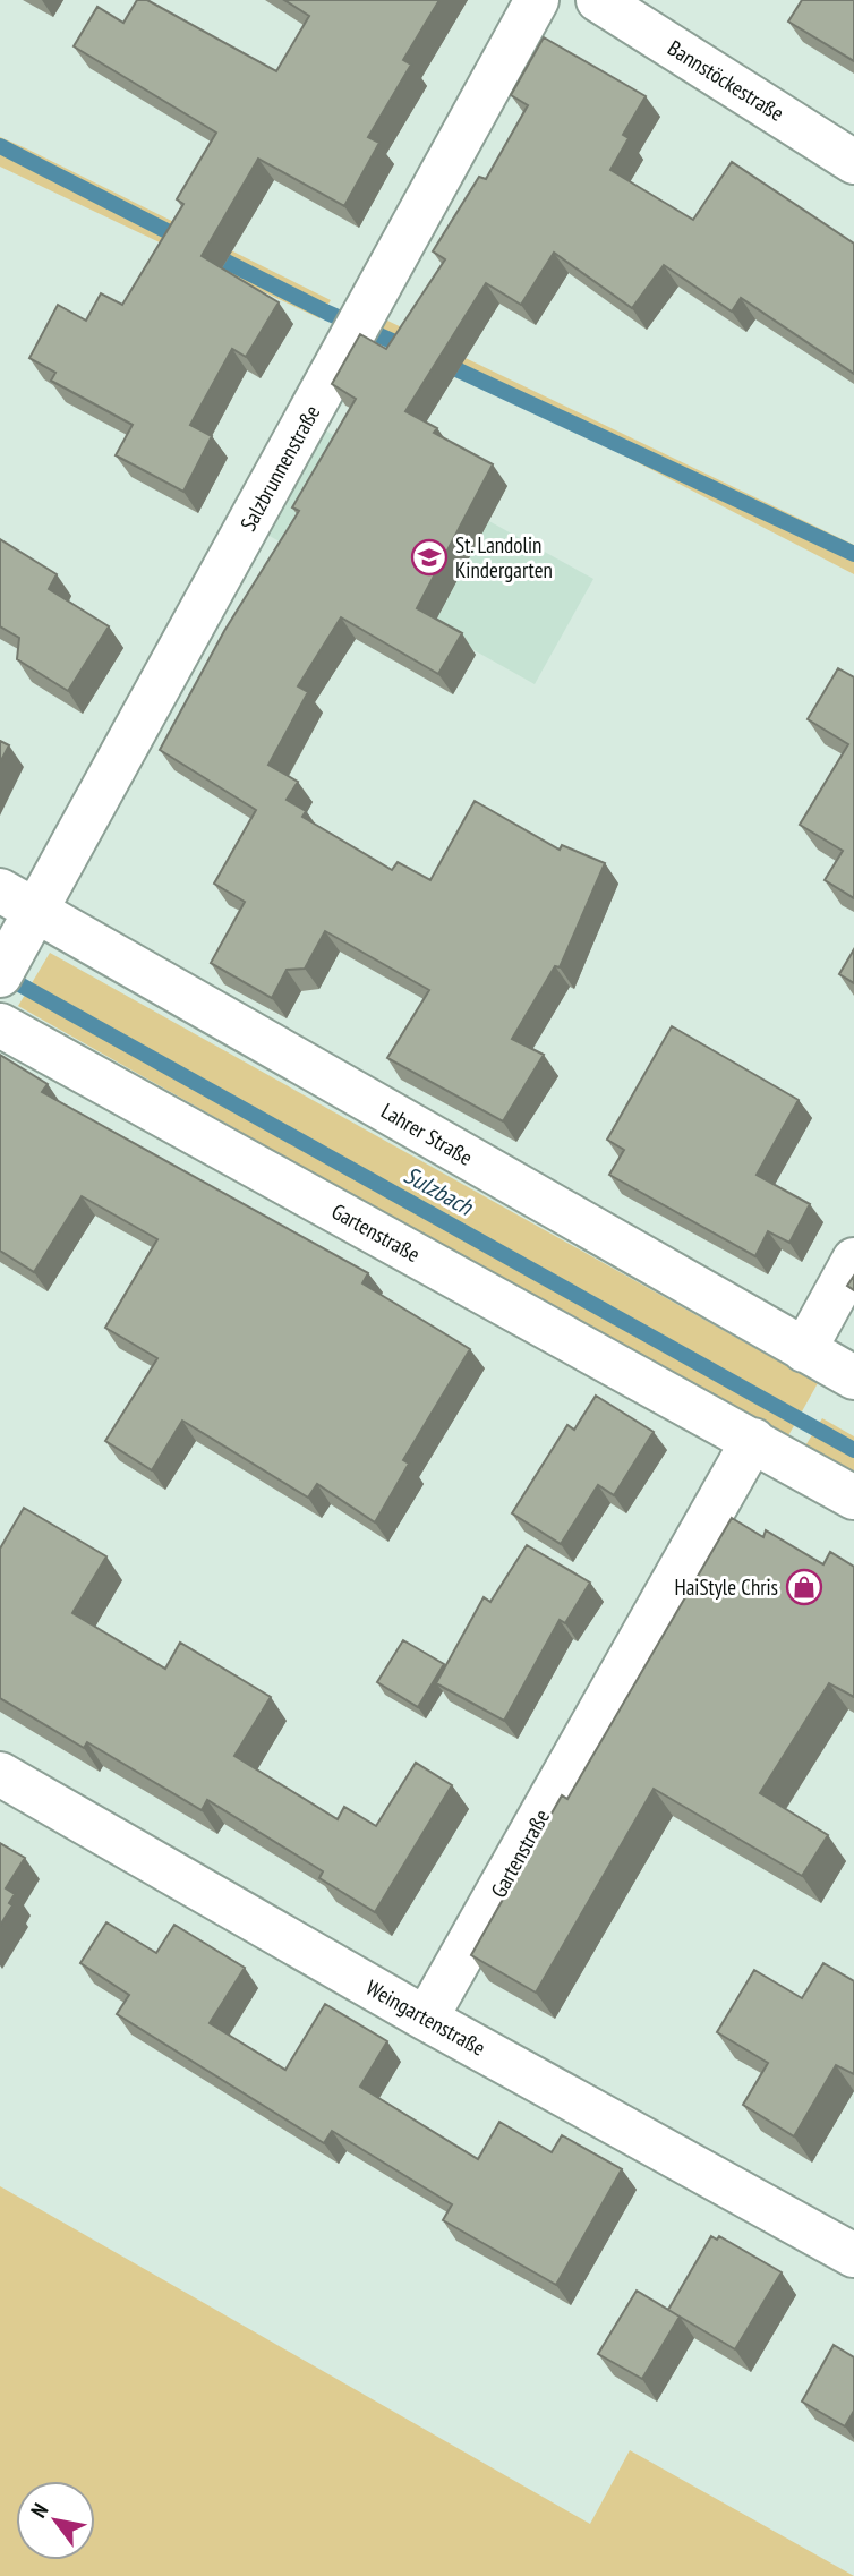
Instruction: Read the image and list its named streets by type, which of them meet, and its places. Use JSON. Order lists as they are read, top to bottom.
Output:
{
  "streets": {
    "street": [
      "Bannstöckestraße",
      "Salzbrunnenstraße",
      "Lahrer Straße",
      "Gartenstraße",
      "Weingartenstraße"
    ]
  },
  "crossings": [
    ["Salzbrunnenstraße", "Lahrer Straße"],
    ["Gartenstraße", "Weingartenstraße"]
  ],
  "water": ["Sulzbach"],
  "places": {
    "school or university": ["St. Landolin Kindergarten"],
    "shop": ["HaiStyle Chris"]
  },
  "north": "top left"
}
